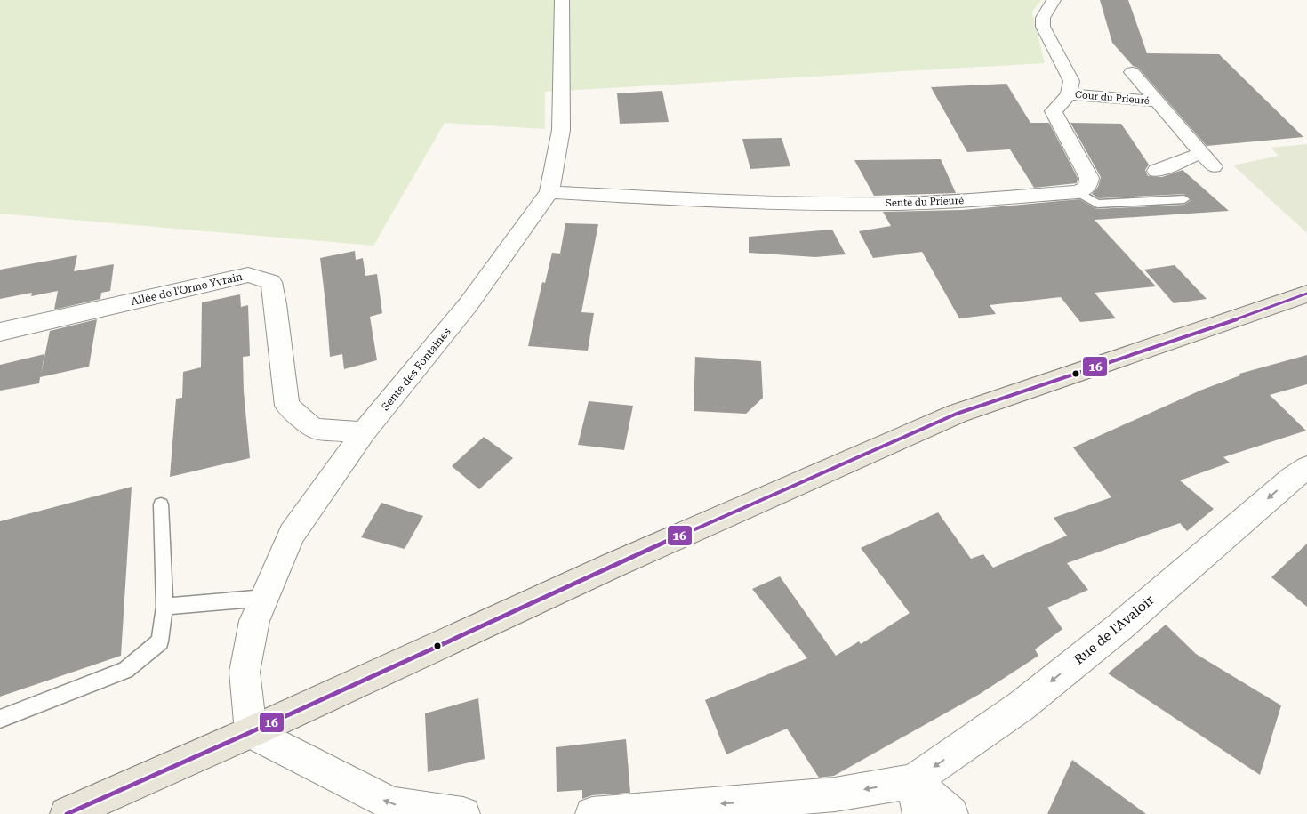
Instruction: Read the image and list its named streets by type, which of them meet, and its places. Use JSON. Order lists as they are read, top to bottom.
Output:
{
  "streets": {
    "street": [
      "Cour du Prieuré",
      "Sente du Prieuré",
      "Allée de l'Orme Yvrain",
      "Sente des Fontaines",
      "Rue de l'Avaloir"
    ]
  },
  "crossings": [
    ["Sente du Prieuré", "Sente des Fontaines"],
    ["Allée de l'Orme Yvrain", "Sente des Fontaines"]
  ],
  "one_way": ["Rue de l'Avaloir"],
  "lines": ["transit line 16"]
}
